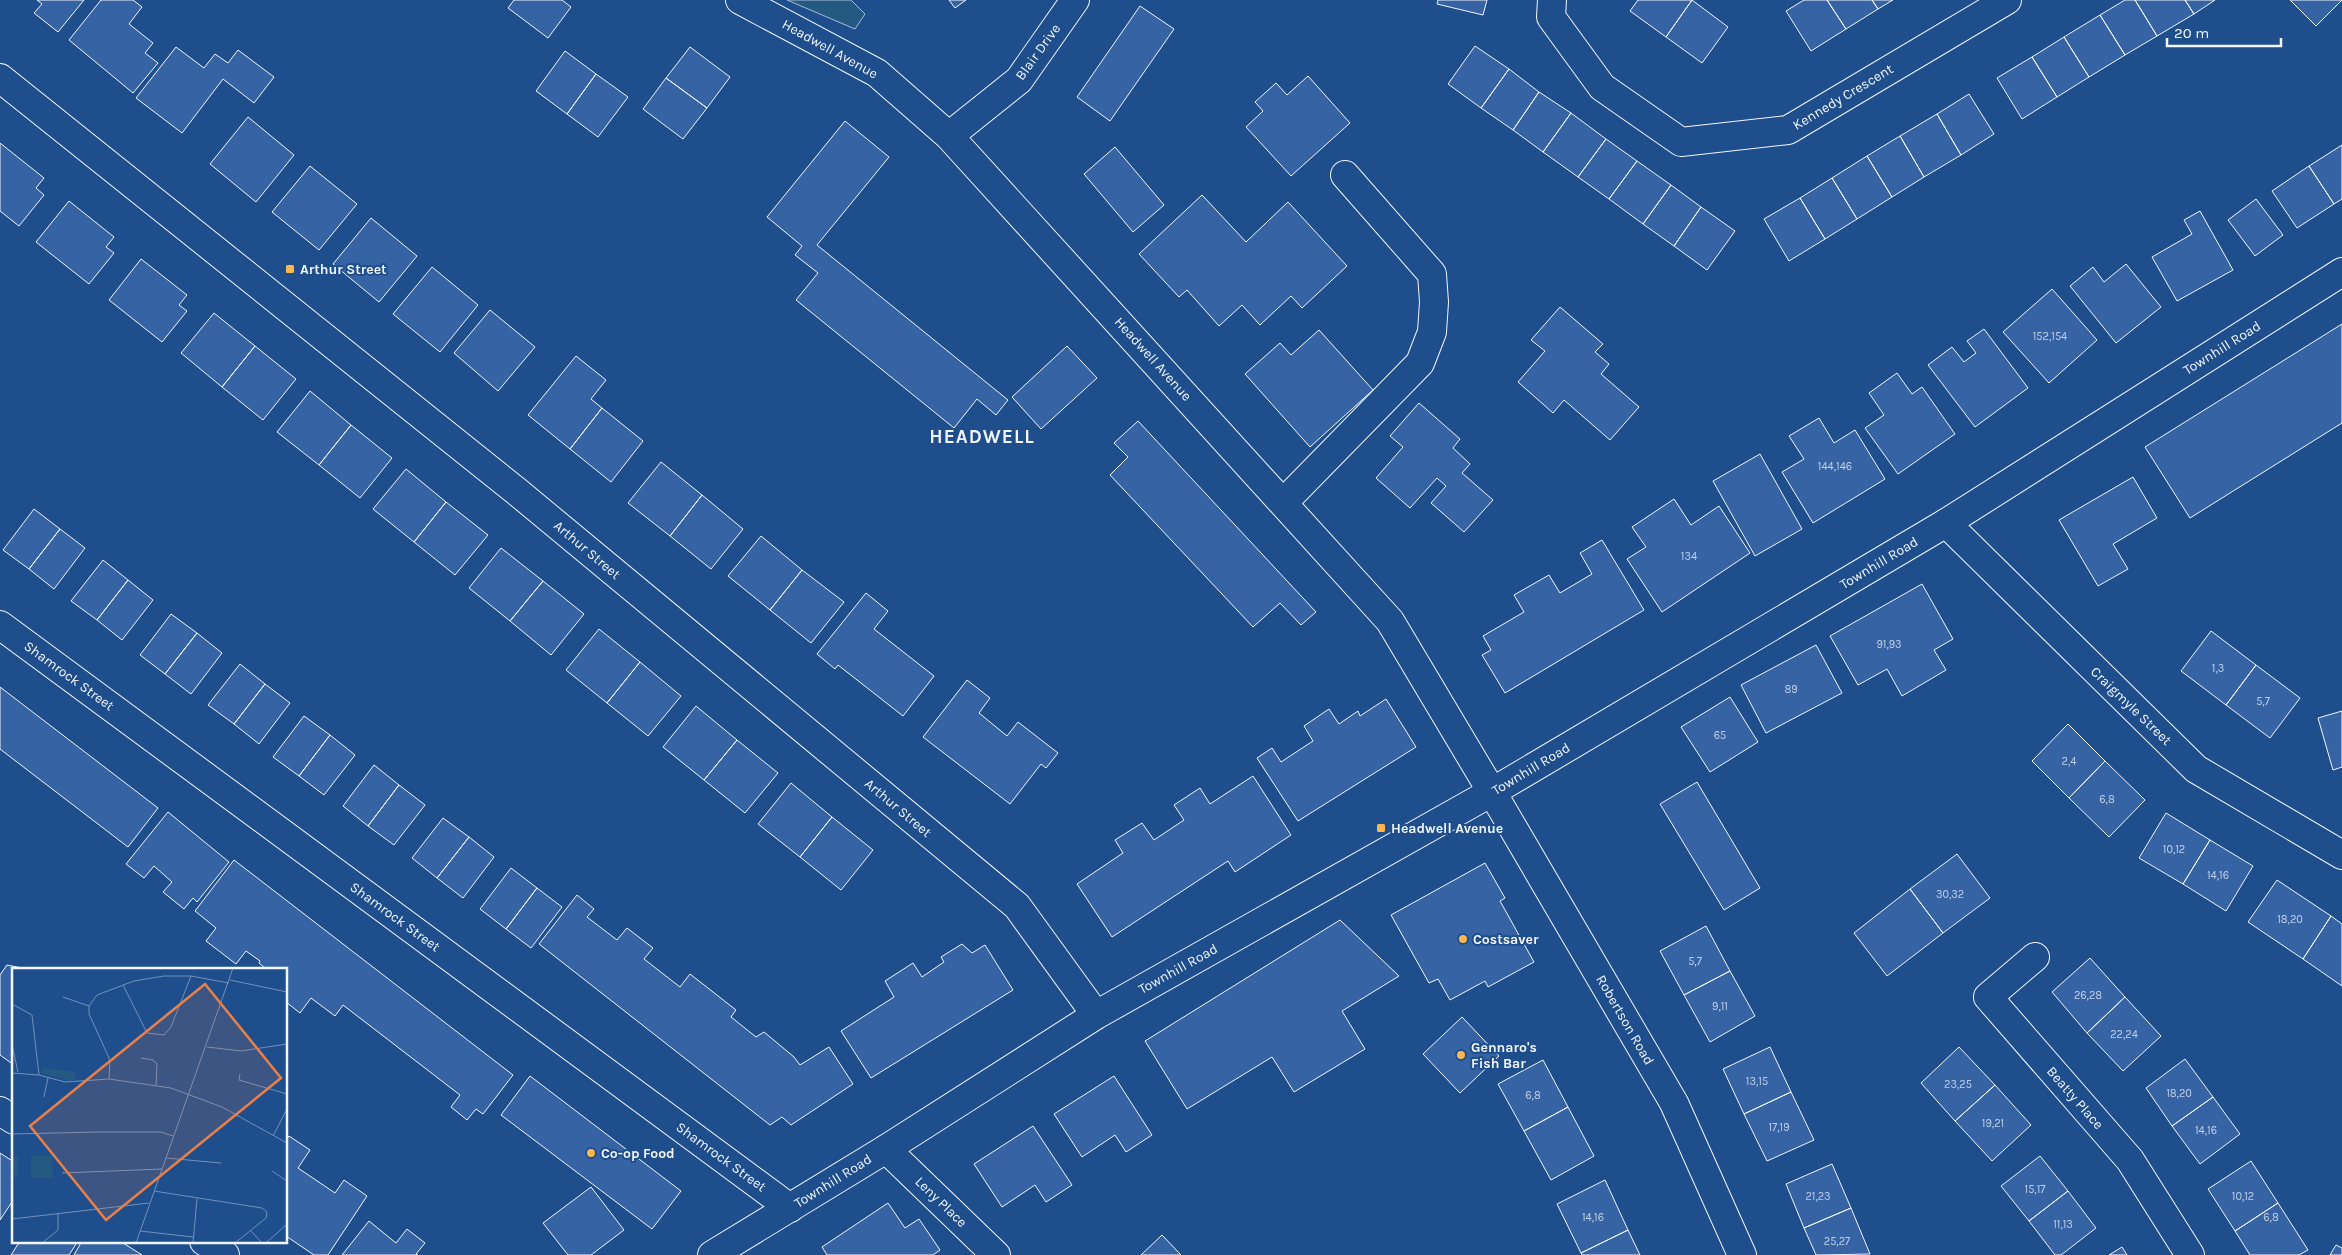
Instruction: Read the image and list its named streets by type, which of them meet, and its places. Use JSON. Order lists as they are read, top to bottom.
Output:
{
  "streets": {
    "street": [
      "Headwell Avenue",
      "Blair Drive",
      "Kennedy Crescent",
      "Townhill Road",
      "Arthur Street",
      "Shamrock Street",
      "Craigmyle Street",
      "Robertson Road",
      "Beatty Place",
      "Leny Place"
    ]
  },
  "crossings": [
    ["Headwell Avenue", "Blair Drive"],
    ["Headwell Avenue", "Townhill Road"],
    ["Headwell Avenue", "Robertson Road"],
    ["Townhill Road", "Arthur Street"],
    ["Townhill Road", "Shamrock Street"],
    ["Townhill Road", "Craigmyle Street"],
    ["Townhill Road", "Robertson Road"],
    ["Townhill Road", "Leny Place"]
  ],
  "districts": ["HEADWELL"],
  "places": {
    "transit": ["Arthur Street", "Headwell Avenue"],
    "other": ["Costsaver", "Gennaro's Fish Bar", "Co-op Food"]
  },
  "house_numbers": [
    "152,154",
    "144,146",
    "134",
    "91,93",
    "1,3",
    "89",
    "5,7",
    "65",
    "2,4",
    "6,8",
    "10,12",
    "14,16",
    "30,32",
    "18,20",
    "5,7",
    "26,28",
    "9,11",
    "22,24",
    "13,15",
    "23,25",
    "18,20",
    "6,8",
    "19,21",
    "17,19",
    "14,16",
    "15,17",
    "21,23",
    "10,12",
    "14,16",
    "6,8",
    "11,13",
    "25,27"
  ],
  "scale_bar": "20 m"
}
